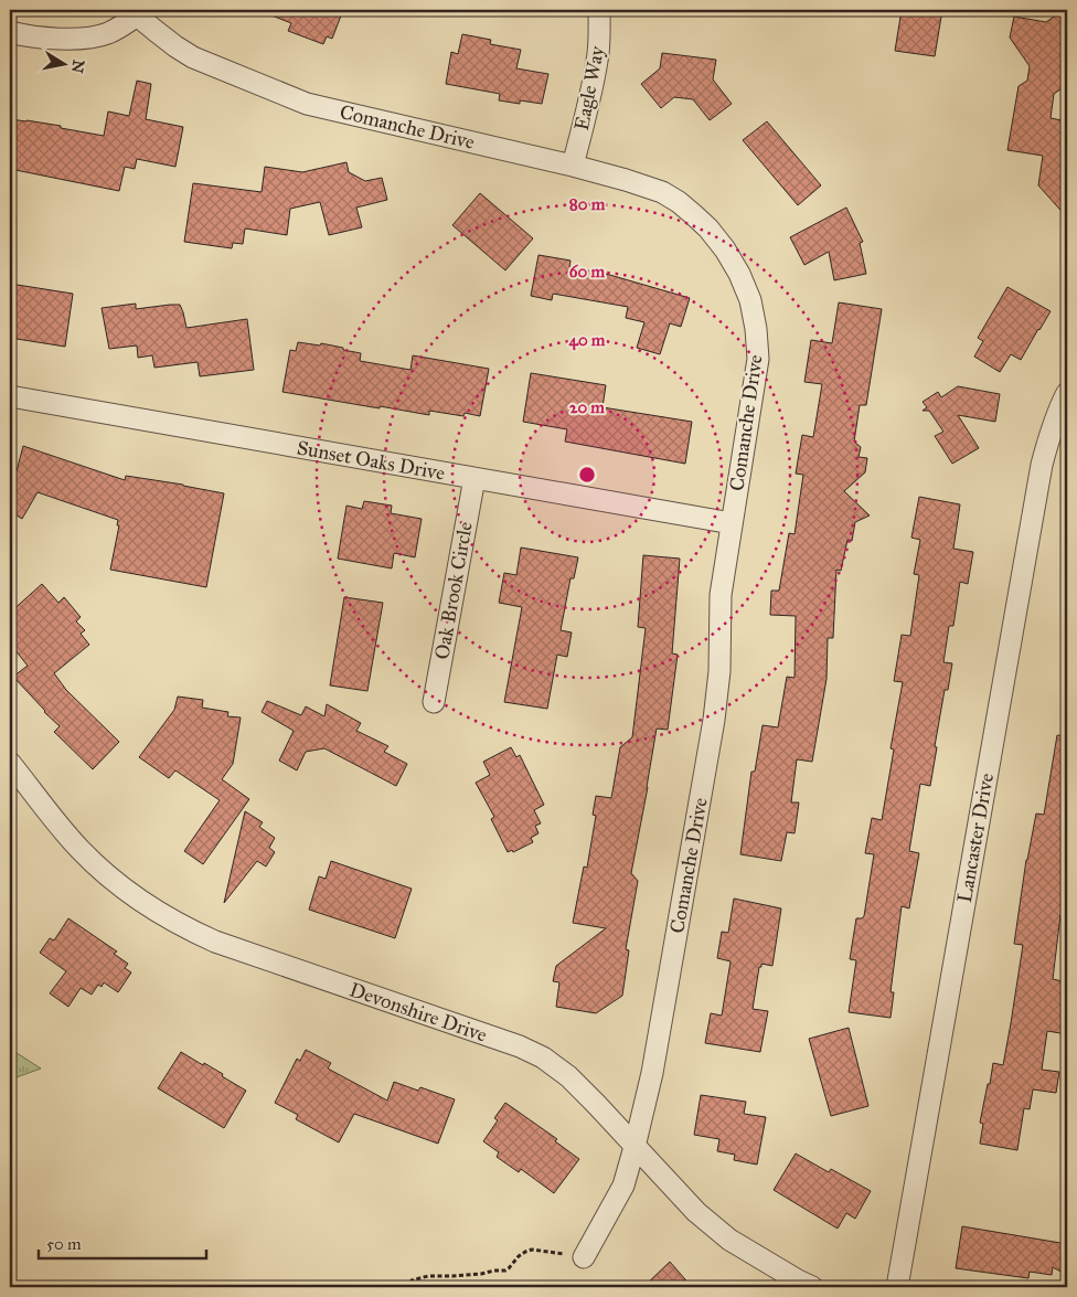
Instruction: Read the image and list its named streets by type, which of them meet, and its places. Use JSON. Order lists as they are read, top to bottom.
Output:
{
  "streets": {
    "street": [
      "Eagle Way",
      "Comanche Drive",
      "Sunset Oaks Drive",
      "Oak Brook Circle",
      "Lancaster Drive",
      "Devonshire Drive"
    ]
  },
  "crossings": [
    ["Eagle Way", "Comanche Drive"],
    ["Comanche Drive", "Sunset Oaks Drive"],
    ["Comanche Drive", "Devonshire Drive"],
    ["Sunset Oaks Drive", "Oak Brook Circle"]
  ],
  "scale_bar": "50 m",
  "north": "right",
  "rings": [
    "80 m",
    "60 m",
    "40 m",
    "20 m"
  ]
}
